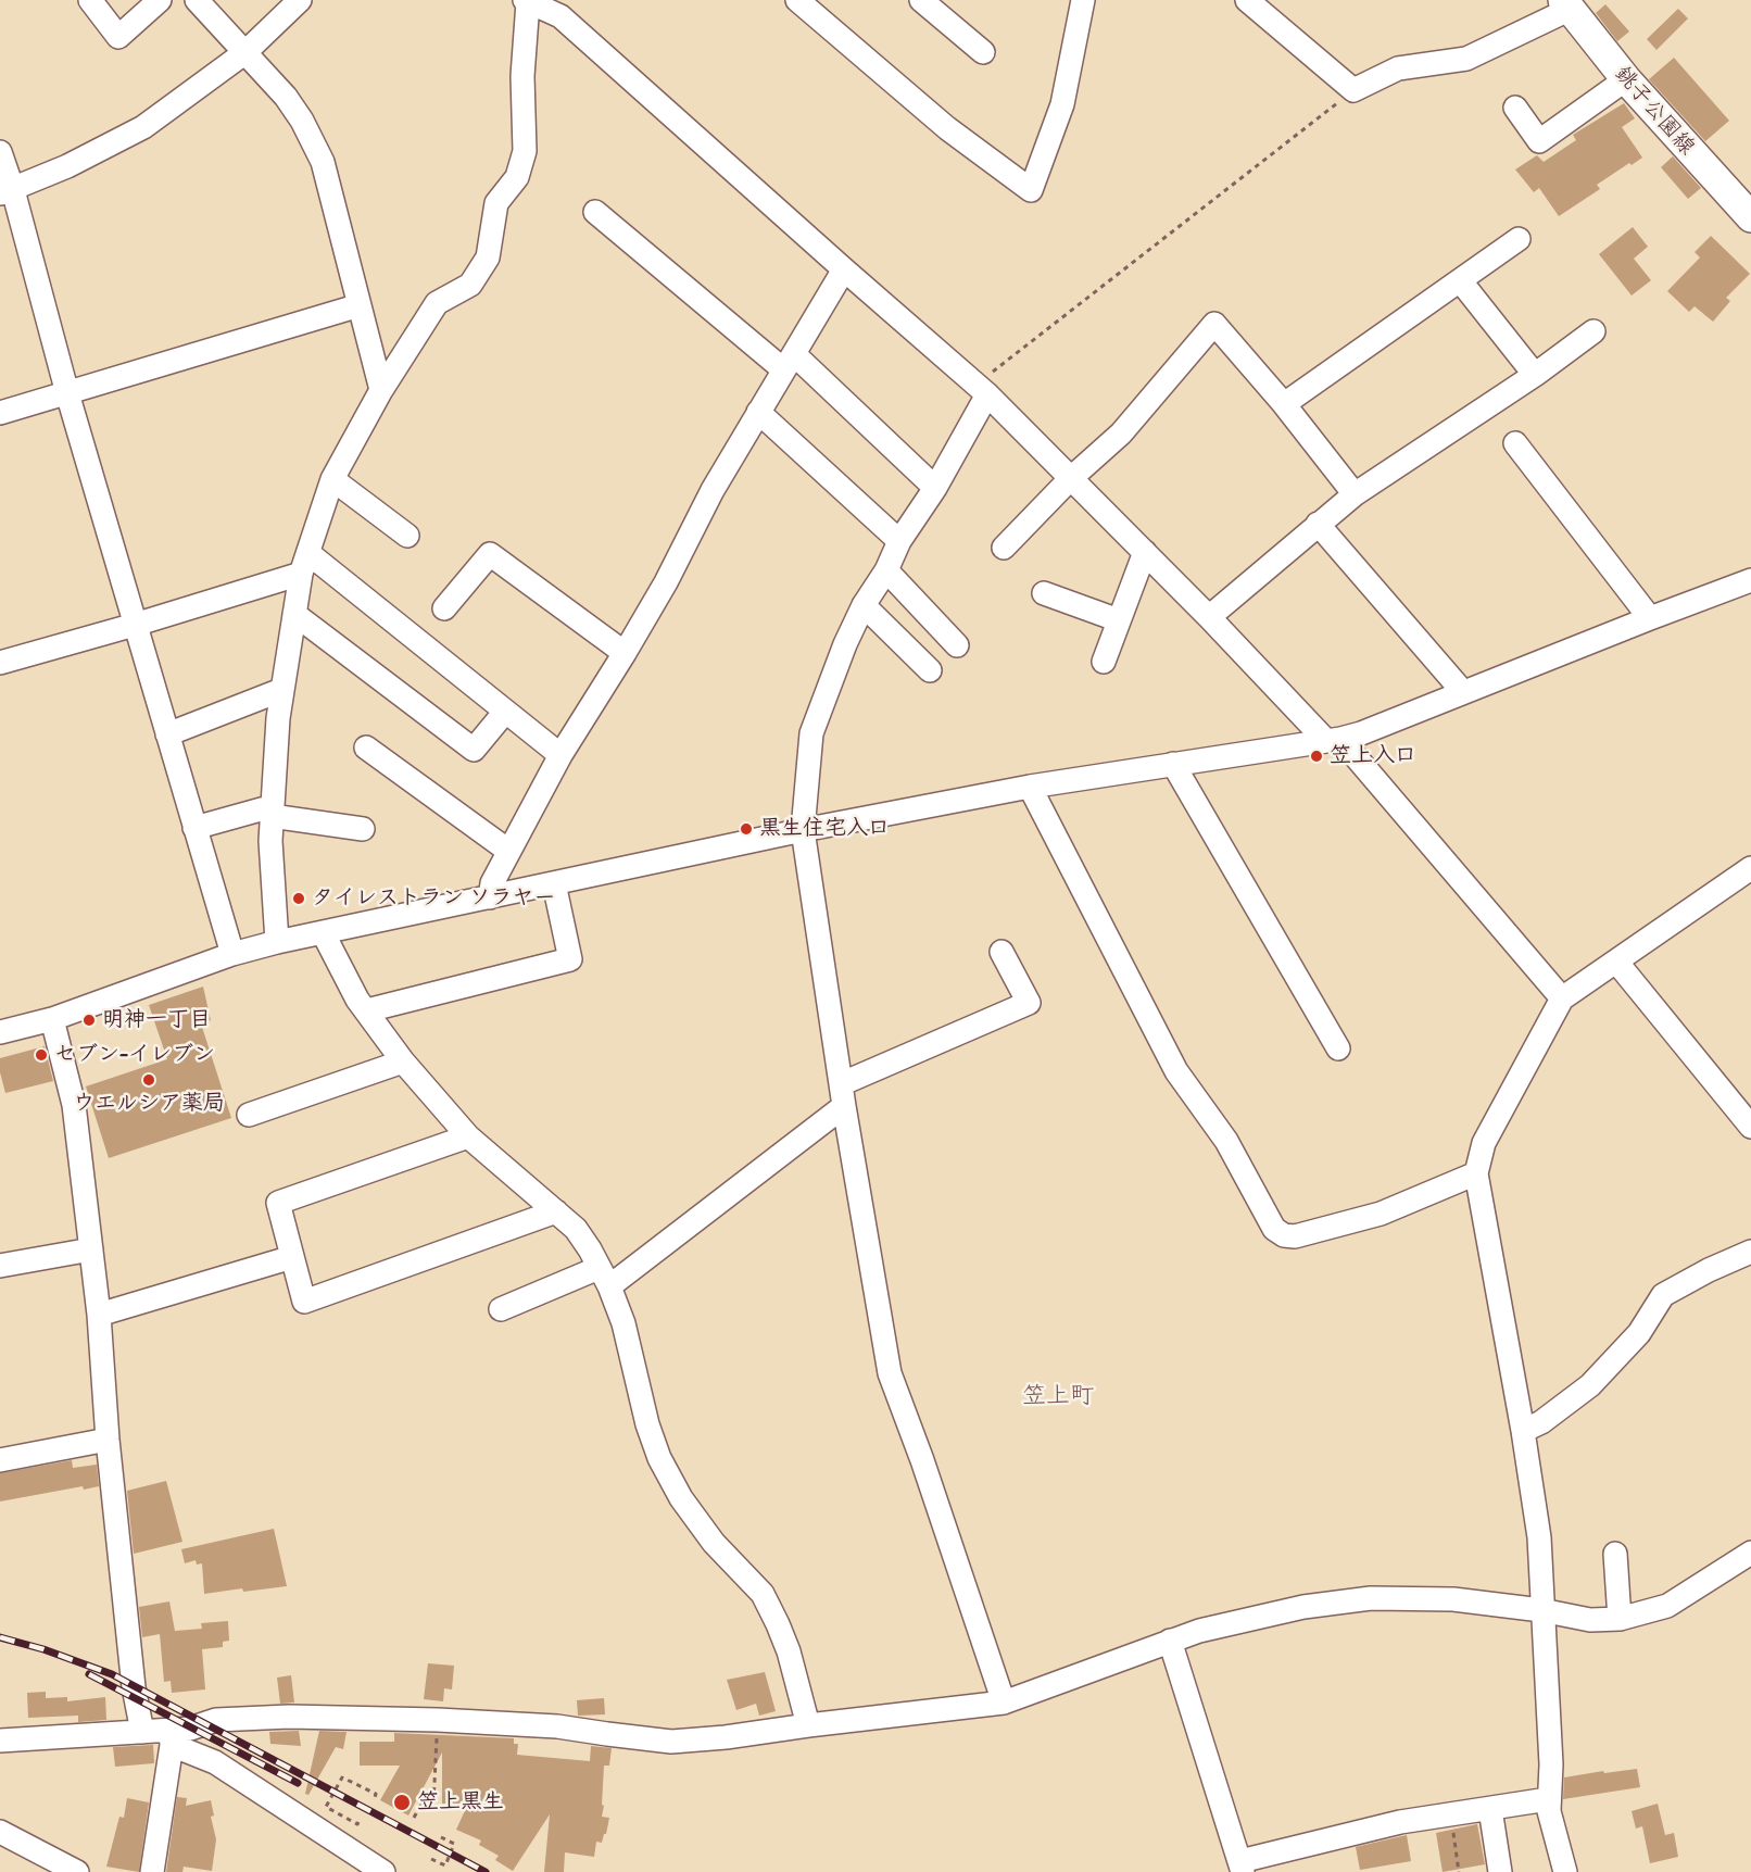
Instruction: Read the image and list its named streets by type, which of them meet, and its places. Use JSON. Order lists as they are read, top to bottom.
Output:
{
  "streets": {
    "main road": ["銚子公園線"]
  },
  "districts": ["笠上町"],
  "places": [
    "笠上入口",
    "黒生住宅入口",
    "タイレストラン ソラヤー",
    "明神一丁目",
    "セブン-イレブン",
    "ウエルシア薬局",
    "笠上黒生"
  ]
}
